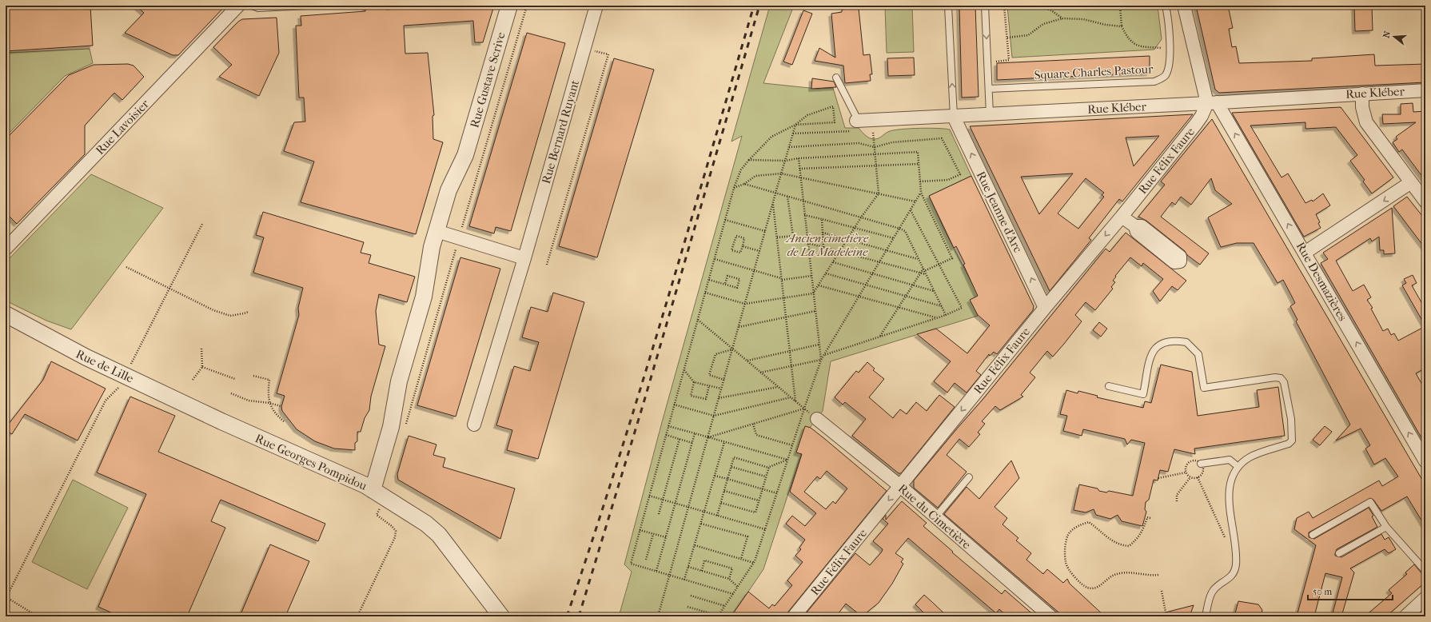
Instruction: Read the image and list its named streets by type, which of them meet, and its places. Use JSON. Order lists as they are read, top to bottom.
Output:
{
  "streets": {
    "street": [
      "Rue Gustave Scrive",
      "Rue Kléber",
      "Rue Lavoisier",
      "Rue Bernard Ruyant",
      "Rue Félix Faure",
      "Rue Jeanne d'Arc",
      "Rue Desmazières",
      "Rue de Lille",
      "Rue Georges Pompidou",
      "Rue du Cimetière"
    ],
    "lane": ["Square Charles Pastour"]
  },
  "crossings": [
    ["Rue Gustave Scrive", "Rue Georges Pompidou"],
    ["Rue Kléber", "Rue Félix Faure"],
    ["Rue Kléber", "Rue Jeanne d'Arc"],
    ["Rue Kléber", "Rue Desmazières"],
    ["Rue Félix Faure", "Rue Jeanne d'Arc"],
    ["Rue Félix Faure", "Rue Desmazières"],
    ["Rue Félix Faure", "Rue du Cimetière"],
    ["Rue de Lille", "Rue Georges Pompidou"]
  ],
  "one_way": ["Rue Félix Faure", "Rue Jeanne d'Arc", "Rue Desmazières"],
  "parks": ["Ancien cimetière de La Madeleine"],
  "scale_bar": "50 m",
  "north": "left"
}
